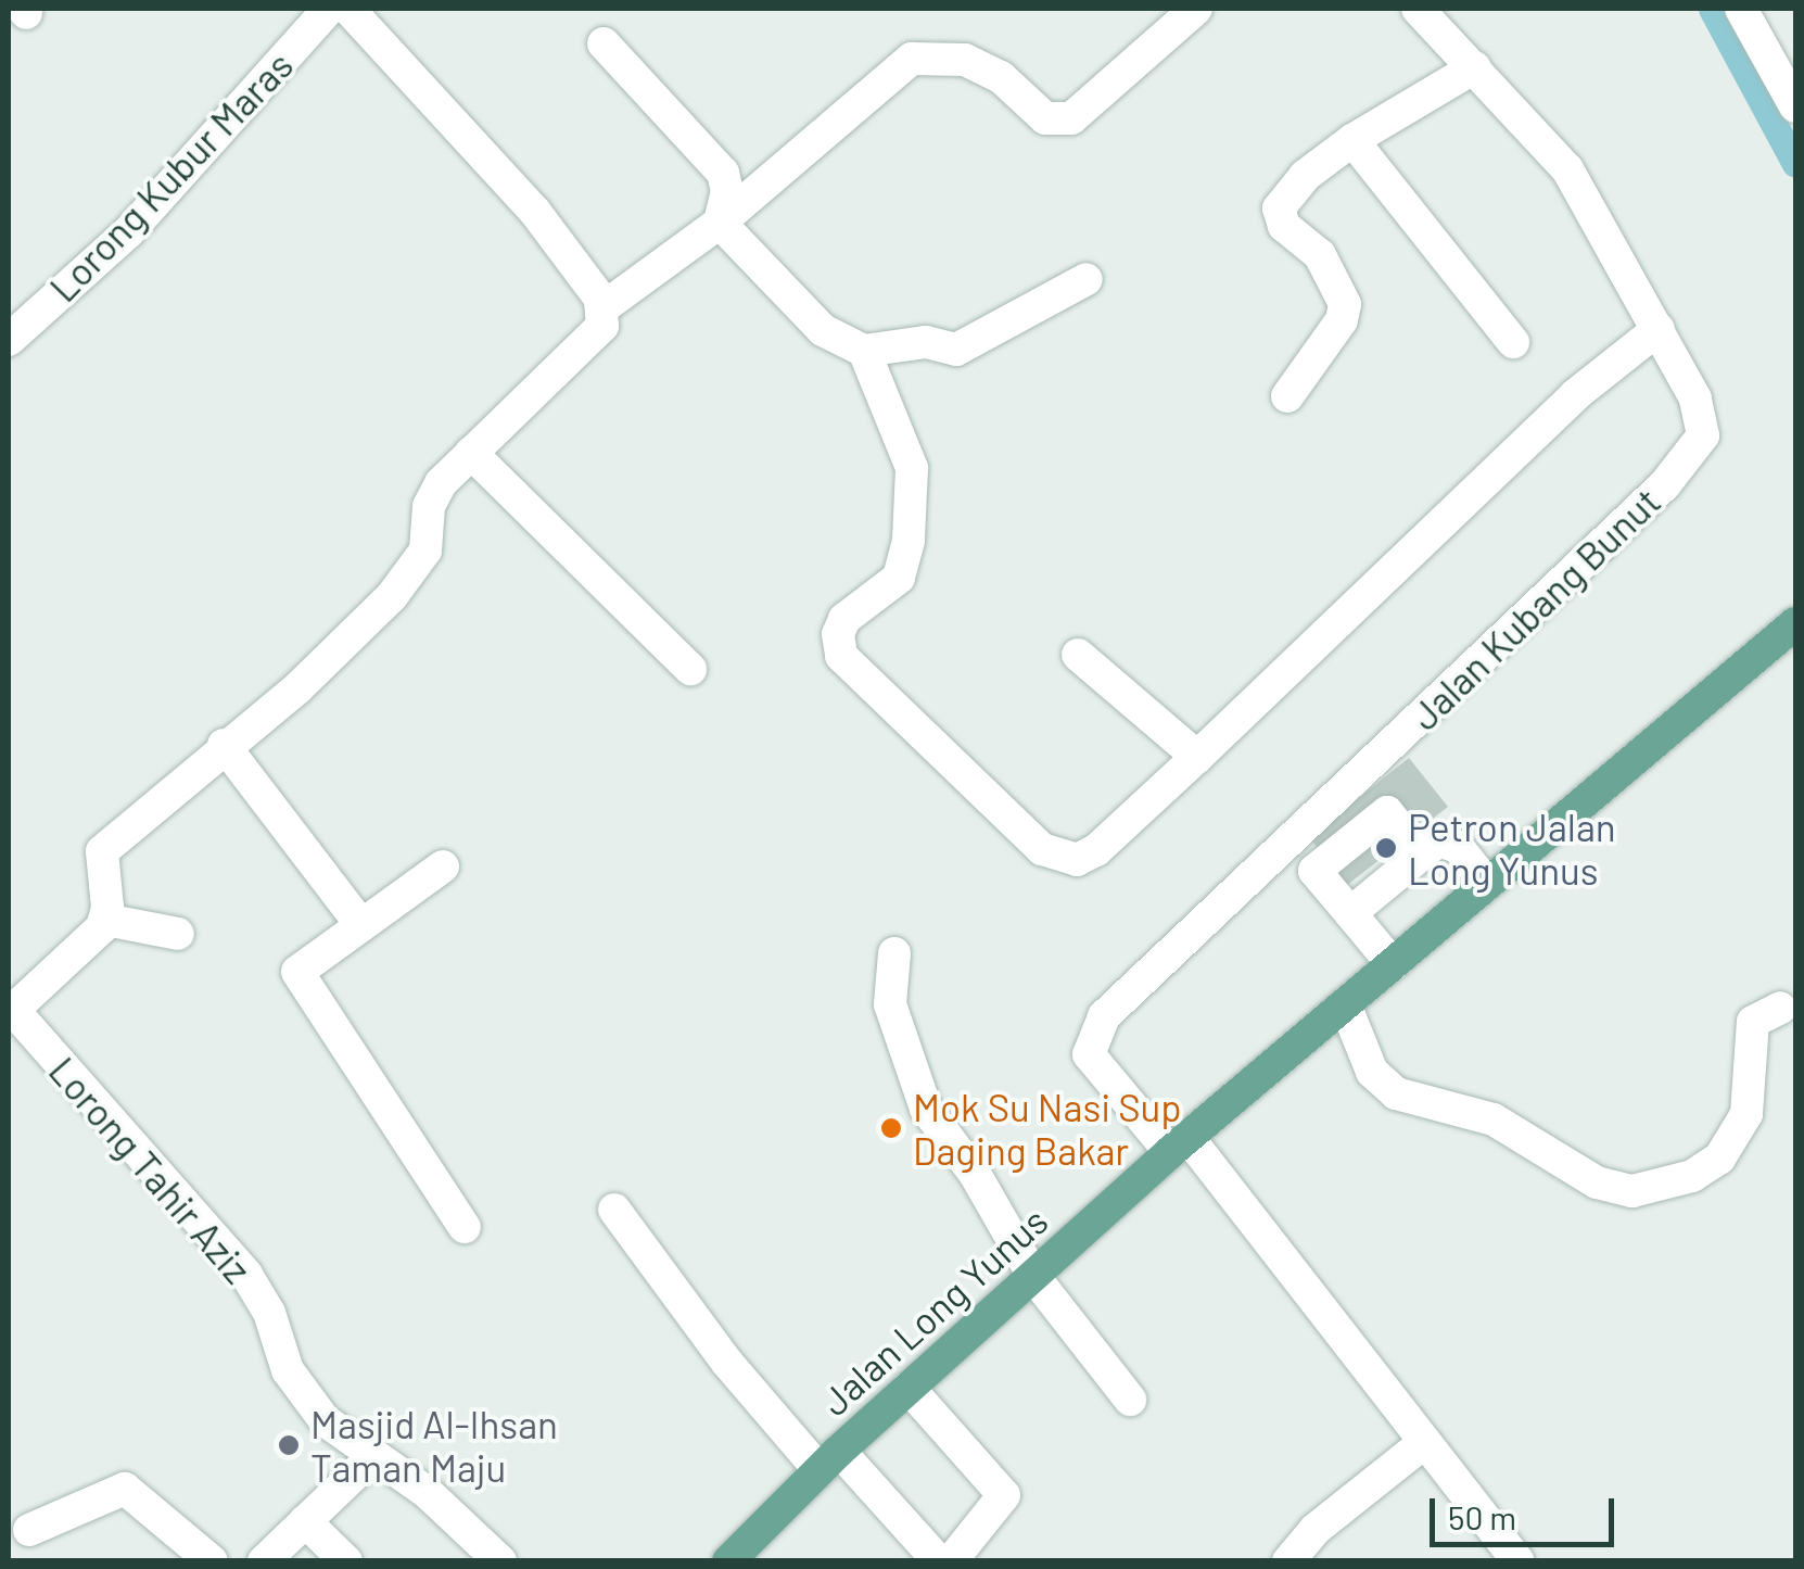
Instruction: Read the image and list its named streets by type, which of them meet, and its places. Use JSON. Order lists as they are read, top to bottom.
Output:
{
  "streets": {
    "main road": ["Jalan Long Yunus"],
    "street": ["Lorong Kubur Maras", "Jalan Kubang Bunut", "Lorong Tahir Aziz"]
  },
  "crossings": [
    ["Jalan Kubang Bunut", "Jalan Long Yunus"]
  ],
  "places": ["Petron Jalan Long Yunus", "Mok Su Nasi Sup Daging Bakar", "Masjid Al-Ihsan Taman Maju"],
  "scale_bar": "50 m"
}
